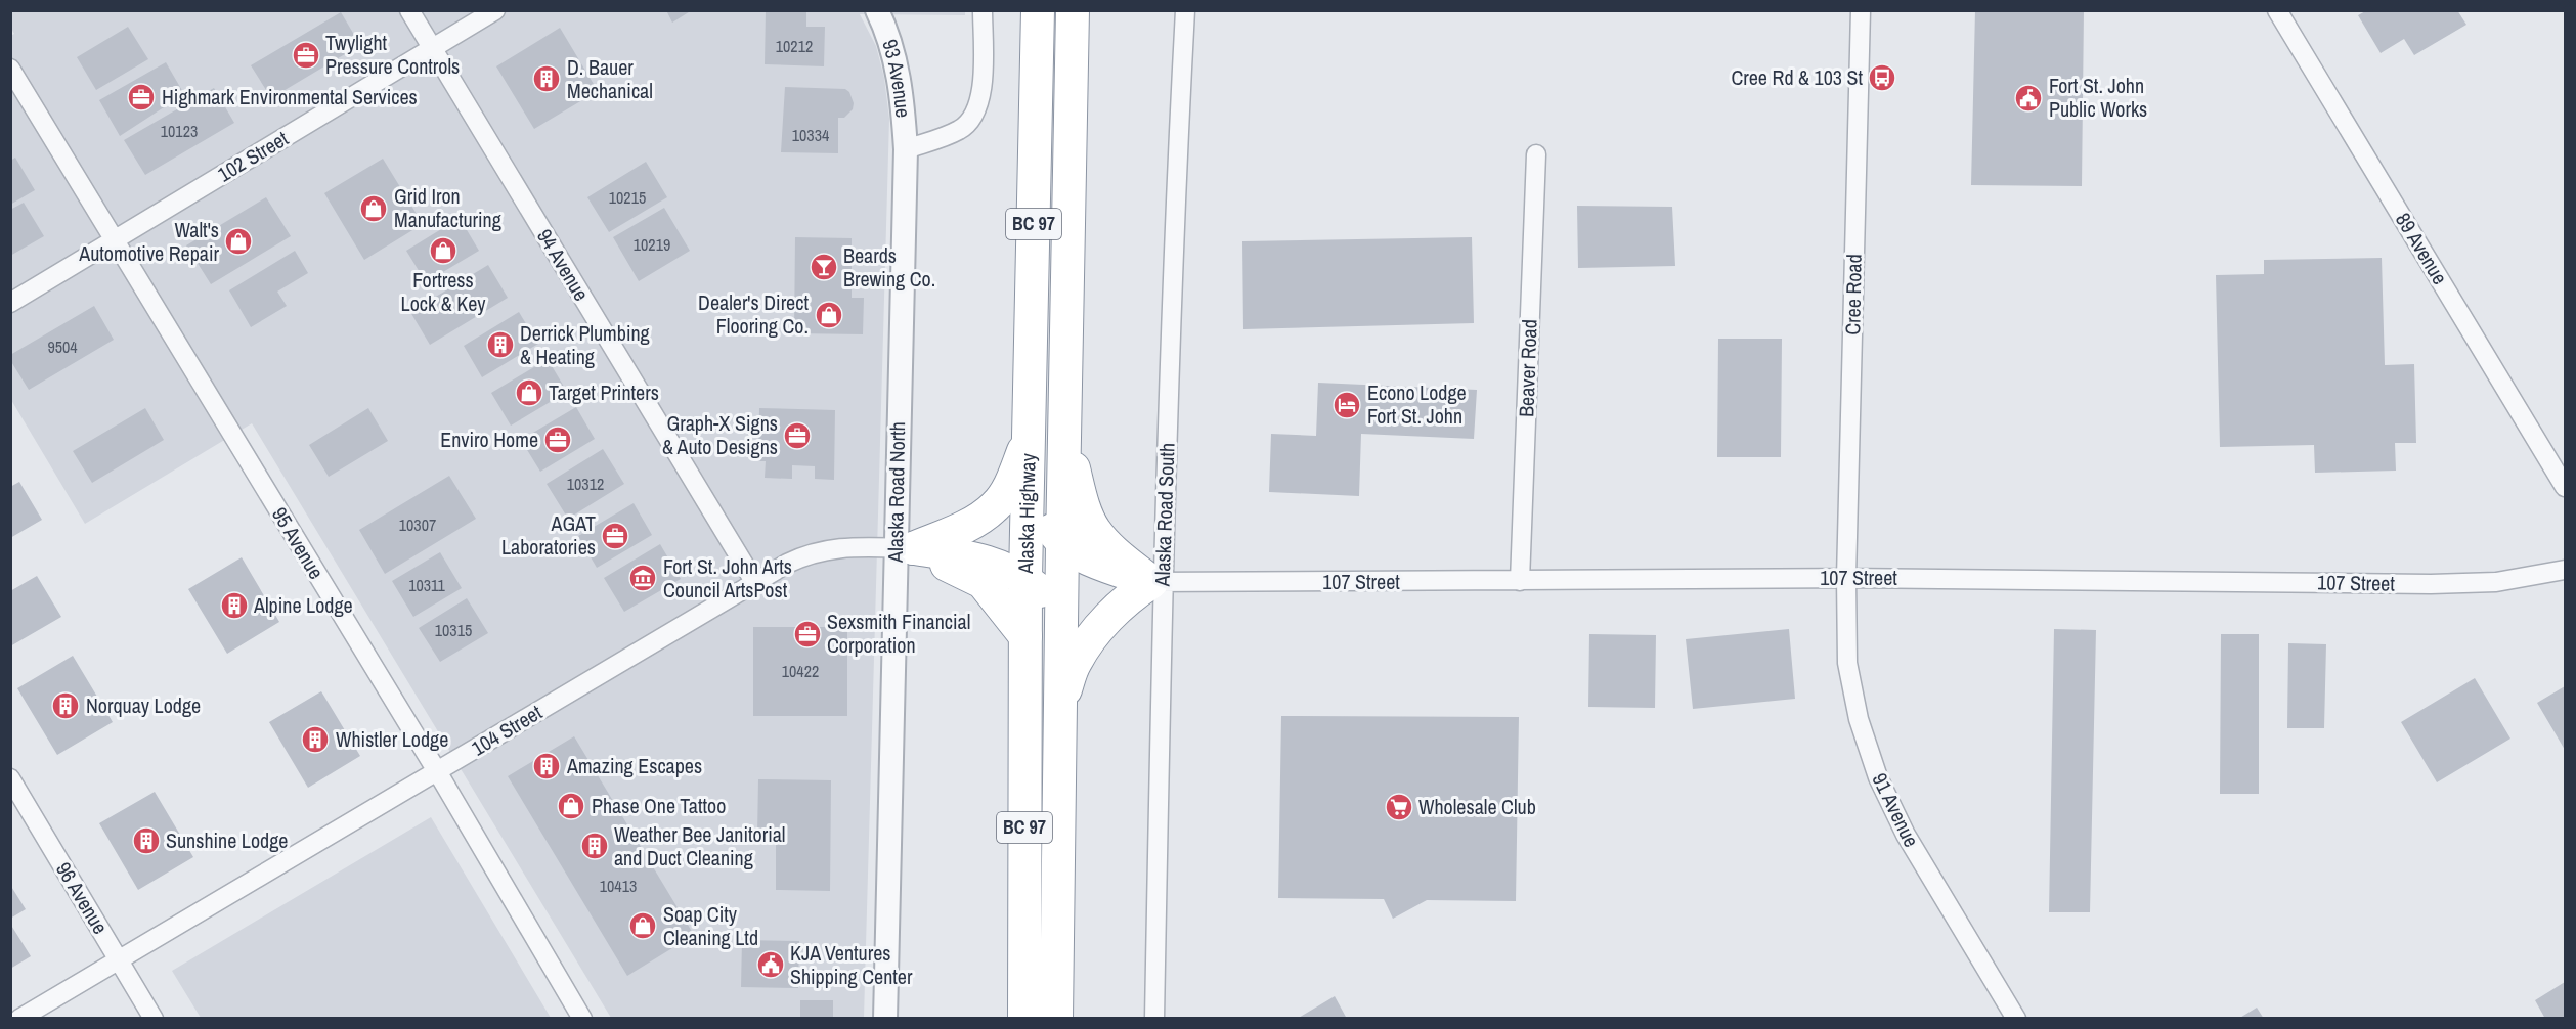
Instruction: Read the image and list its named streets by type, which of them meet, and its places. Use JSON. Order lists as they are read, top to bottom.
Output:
{
  "streets": {
    "highway": ["BC 97", "Alaska Highway"],
    "street": [
      "93 Avenue",
      "102 Street",
      "89 Avenue",
      "94 Avenue",
      "Cree Road",
      "Beaver Road",
      "Alaska Road North",
      "Alaska Road South",
      "95 Avenue",
      "107 Street",
      "104 Street",
      "91 Avenue",
      "96 Avenue"
    ]
  },
  "crossings": [
    ["93 Avenue", "Alaska Road North"],
    ["102 Street", "94 Avenue"],
    ["102 Street", "95 Avenue"],
    ["94 Avenue", "104 Street"],
    ["Cree Road", "107 Street"],
    ["Cree Road", "91 Avenue"],
    ["Beaver Road", "107 Street"],
    ["Alaska Road North", "104 Street"],
    ["Alaska Road South", "107 Street"],
    ["95 Avenue", "104 Street"],
    ["107 Street", "91 Avenue"],
    ["104 Street", "96 Avenue"]
  ],
  "places": {
    "office": [
      "Twylight Pressure Controls",
      "Highmark Environmental Services",
      "Graph-X Signs & Auto Designs",
      "Enviro Home",
      "AGAT Laboratories",
      "Sexsmith Financial Corporation"
    ],
    "bus stop": ["Cree Rd & 103 St"],
    "building": [
      "D. Bauer Mechanical",
      "Derrick Plumbing & Heating",
      "Alpine Lodge",
      "Norquay Lodge",
      "Whistler Lodge",
      "Amazing Escapes",
      "Sunshine Lodge",
      "Weather Bee Janitorial and Duct Cleaning"
    ],
    "public building": ["Fort St. John Public Works", "KJA Ventures Shipping Center"],
    "shop": [
      "Grid Iron Manufacturing",
      "Walt's Automotive Repair",
      "Fortress Lock & Key",
      "Dealer's Direct Flooring Co.",
      "Target Printers",
      "Phase One Tattoo",
      "Soap City Cleaning Ltd"
    ],
    "bar": ["Beards Brewing Co."],
    "hotel": ["Econo Lodge Fort St. John"],
    "museum": ["Fort St. John Arts Council ArtsPost"],
    "supermarket": ["Wholesale Club"]
  },
  "house_numbers": [
    "10212",
    "10123",
    "10334",
    "10215",
    "10219",
    "9504",
    "10312",
    "10307",
    "10311",
    "10315",
    "10422",
    "10413"
  ]
}
